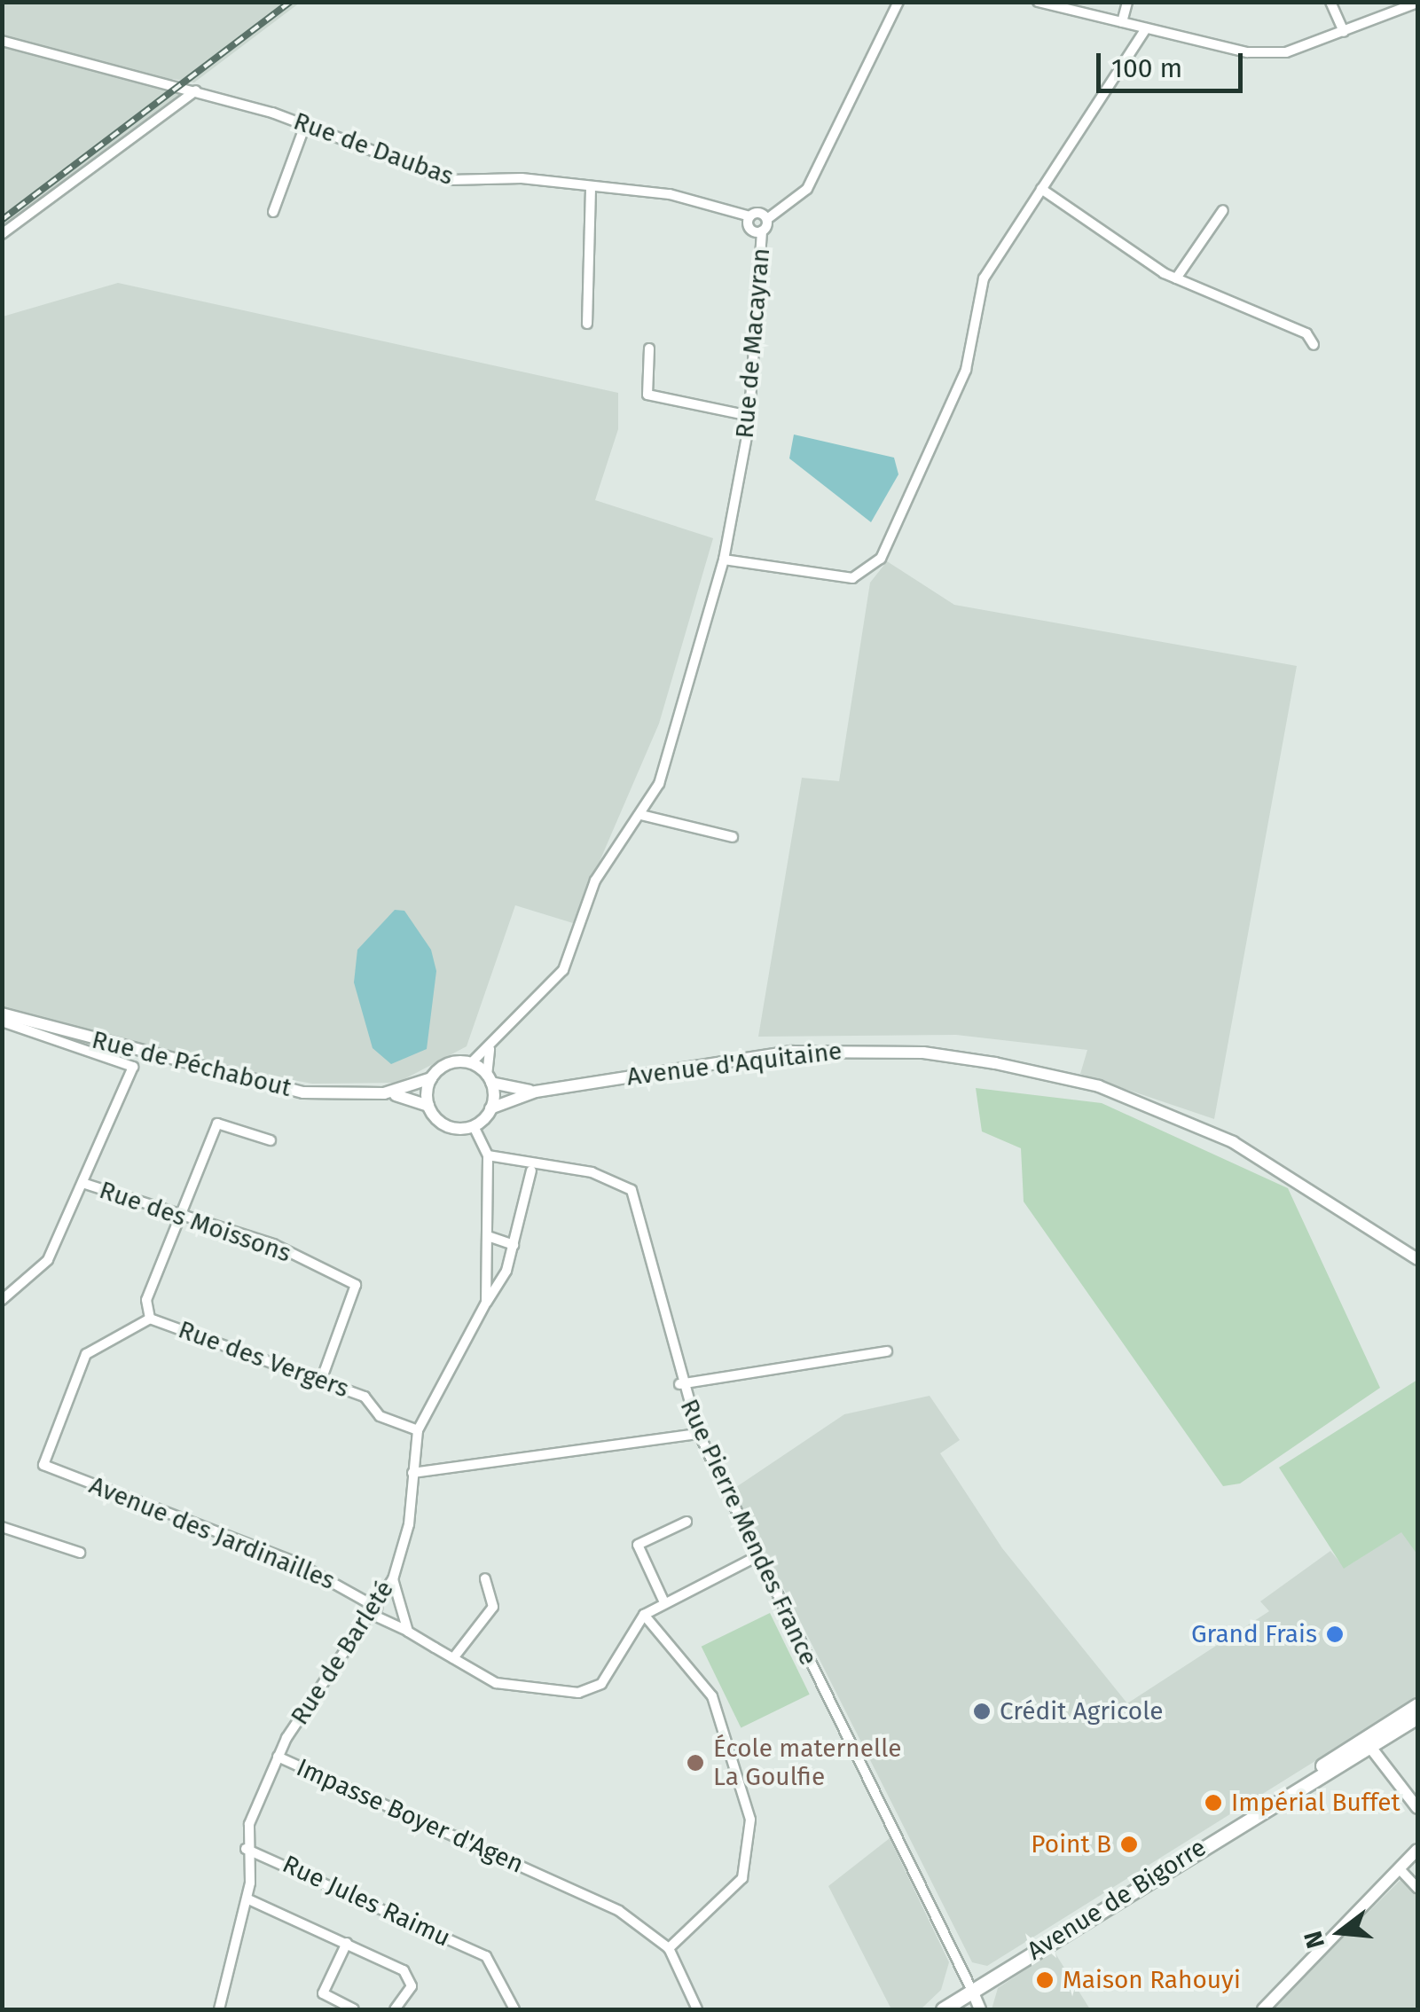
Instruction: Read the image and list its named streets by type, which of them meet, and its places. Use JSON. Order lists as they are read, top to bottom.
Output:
{
  "streets": {
    "main road": ["Avenue de Bigorre"],
    "street": [
      "Rue de Daubas",
      "Rue de Macayran",
      "Rue de Péchabout",
      "Avenue d'Aquitaine",
      "Rue des Moissons",
      "Rue des Vergers",
      "Rue Pierre Mendes France",
      "Avenue des Jardinailles",
      "Rue de Barleté",
      "Impasse Boyer d'Agen",
      "Rue Jules Raimu"
    ]
  },
  "crossings": [
    ["Rue de Daubas", "Rue de Macayran"],
    ["Rue de Macayran", "Rue de Péchabout"],
    ["Rue de Macayran", "Avenue d'Aquitaine"],
    ["Rue de Macayran", "Rue de Barleté"],
    ["Rue de Péchabout", "Avenue d'Aquitaine"],
    ["Rue de Péchabout", "Rue de Barleté"],
    ["Avenue d'Aquitaine", "Rue de Barleté"],
    ["Rue des Moissons", "Rue des Vergers"],
    ["Rue des Vergers", "Avenue des Jardinailles"],
    ["Rue des Vergers", "Rue de Barleté"],
    ["Rue Pierre Mendes France", "Rue de Barleté"],
    ["Rue Pierre Mendes France", "Avenue de Bigorre"],
    ["Avenue des Jardinailles", "Rue de Barleté"],
    ["Rue de Barleté", "Impasse Boyer d'Agen"],
    ["Rue de Barleté", "Rue Jules Raimu"]
  ],
  "places": [
    "Grand Frais",
    "Crédit Agricole",
    "École maternelle La Goulfie",
    "Impérial Buffet",
    "Point B",
    "Maison Rahouyi"
  ],
  "scale_bar": "100 m",
  "north": "left"
}
